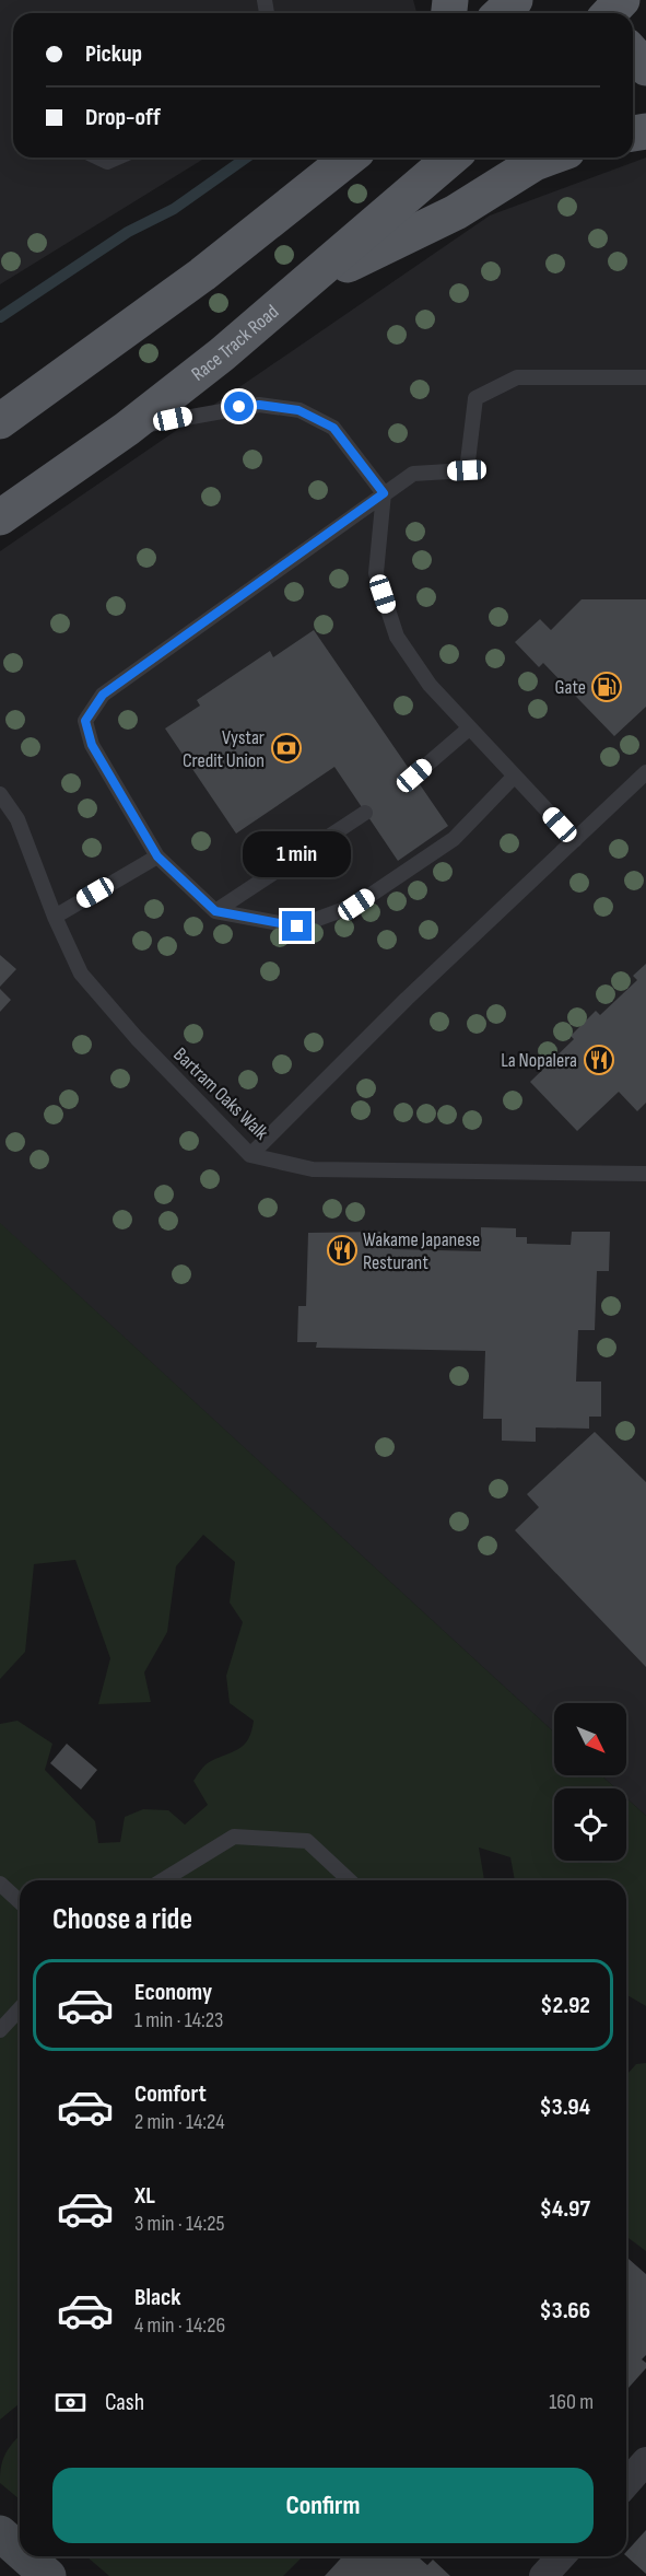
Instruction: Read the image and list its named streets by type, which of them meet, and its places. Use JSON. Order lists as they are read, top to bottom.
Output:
{
  "streets": {
    "main road": ["Race Track Road"],
    "lane": ["Bartram Oaks Walk"]
  },
  "places": {
    "fuel station": ["Gate"],
    "bank": ["Vystar Credit Union"],
    "restaurant": ["La Nopalera", "Wakame Japanese Resturant"]
  },
  "north": "bottom right",
  "page": {
    "banner": ["Pickup", "Drop-off"],
    "bubble": "1 min",
    "heading": "Choose a ride",
    "list": [
      {
        "name": "Economy",
        "note": "1 min · 14:23",
        "value": "$2.92"
      },
      {
        "name": "Comfort",
        "note": "2 min · 14:24",
        "value": "$3.94"
      },
      {
        "name": "XL",
        "note": "3 min · 14:25",
        "value": "$4.97"
      },
      {
        "name": "Black",
        "note": "4 min · 14:26",
        "value": "$3.66"
      }
    ],
    "pay": ["Cash", "160 m"],
    "buttons": "Confirm"
  }
}
